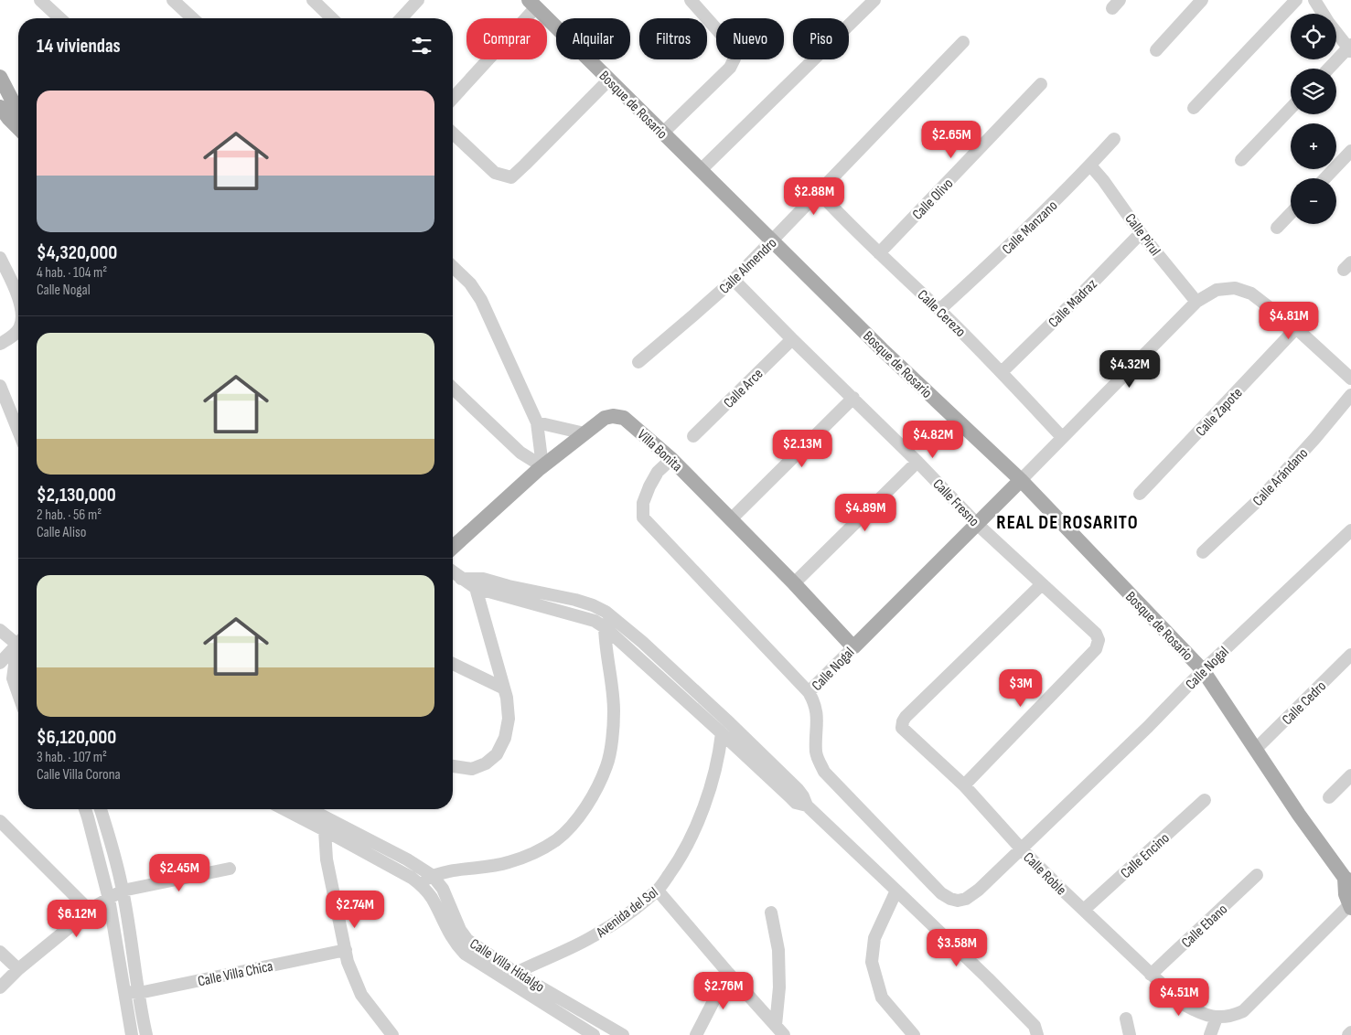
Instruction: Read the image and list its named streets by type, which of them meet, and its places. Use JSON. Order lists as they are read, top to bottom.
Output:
{
  "streets": {
    "main road": ["Bosque de Rosario", "Villa Bonita", "Calle Nogal"],
    "street": [
      "Calle Olivo",
      "Calle Manzano",
      "Calle Pirul",
      "Calle Almendro",
      "Calle Madraz",
      "Calle Cerezo",
      "Calle Arce",
      "Calle Zapote",
      "Calle Arándano",
      "Calle Fresno",
      "Calle Cedro",
      "Calle Encino",
      "Calle Roble",
      "Avenida del Sol",
      "Calle Ebano",
      "Calle Villa Hidalgo",
      "Calle Villa Chica"
    ]
  },
  "crossings": [
    ["Bosque de Rosario", "Calle Almendro"],
    ["Bosque de Rosario", "Calle Nogal"],
    ["Bosque de Rosario", "Calle Cedro"],
    ["Calle Olivo", "Calle Cerezo"],
    ["Calle Manzano", "Calle Pirul"],
    ["Calle Manzano", "Calle Cerezo"],
    ["Calle Pirul", "Calle Madraz"],
    ["Calle Pirul", "Calle Nogal"],
    ["Calle Almendro", "Calle Cerezo"],
    ["Calle Almendro", "Calle Fresno"],
    ["Calle Madraz", "Calle Cerezo"],
    ["Calle Cerezo", "Calle Nogal"],
    ["Calle Arce", "Calle Fresno"],
    ["Calle Zapote", "Calle Nogal"],
    ["Villa Bonita", "Calle Nogal"],
    ["Calle Fresno", "Calle Nogal"],
    ["Calle Fresno", "Calle Roble"],
    ["Calle Nogal", "Calle Roble"],
    ["Calle Encino", "Calle Roble"],
    ["Calle Roble", "Calle Ebano"],
    ["Avenida del Sol", "Calle Villa Hidalgo"]
  ],
  "districts": ["REAL DE ROSARITO"],
  "page": {
    "map_buttons": ["+", "−"],
    "chip": [
      "Comprar",
      "Alquilar",
      "Filtros",
      "Nuevo",
      "Piso"
    ],
    "heading": "14 viviendas",
    "list": [
      {
        "name": "$4,320,000",
        "note": "4 hab. · 104 m² · Calle Nogal"
      },
      {
        "name": "$2,130,000",
        "note": "2 hab. · 56 m² · Calle Aliso"
      },
      {
        "name": "$6,120,000",
        "note": "3 hab. · 107 m² · Calle Villa Corona"
      }
    ],
    "price": [
      "$2.65M",
      "$2.88M",
      "$4.81M",
      "$4.32M",
      "$4.82M",
      "$2.13M",
      "$4.89M",
      "$3M",
      "$2.45M",
      "$2.74M",
      "$6.12M",
      "$3.58M",
      "$2.76M",
      "$4.51M"
    ]
  }
}
